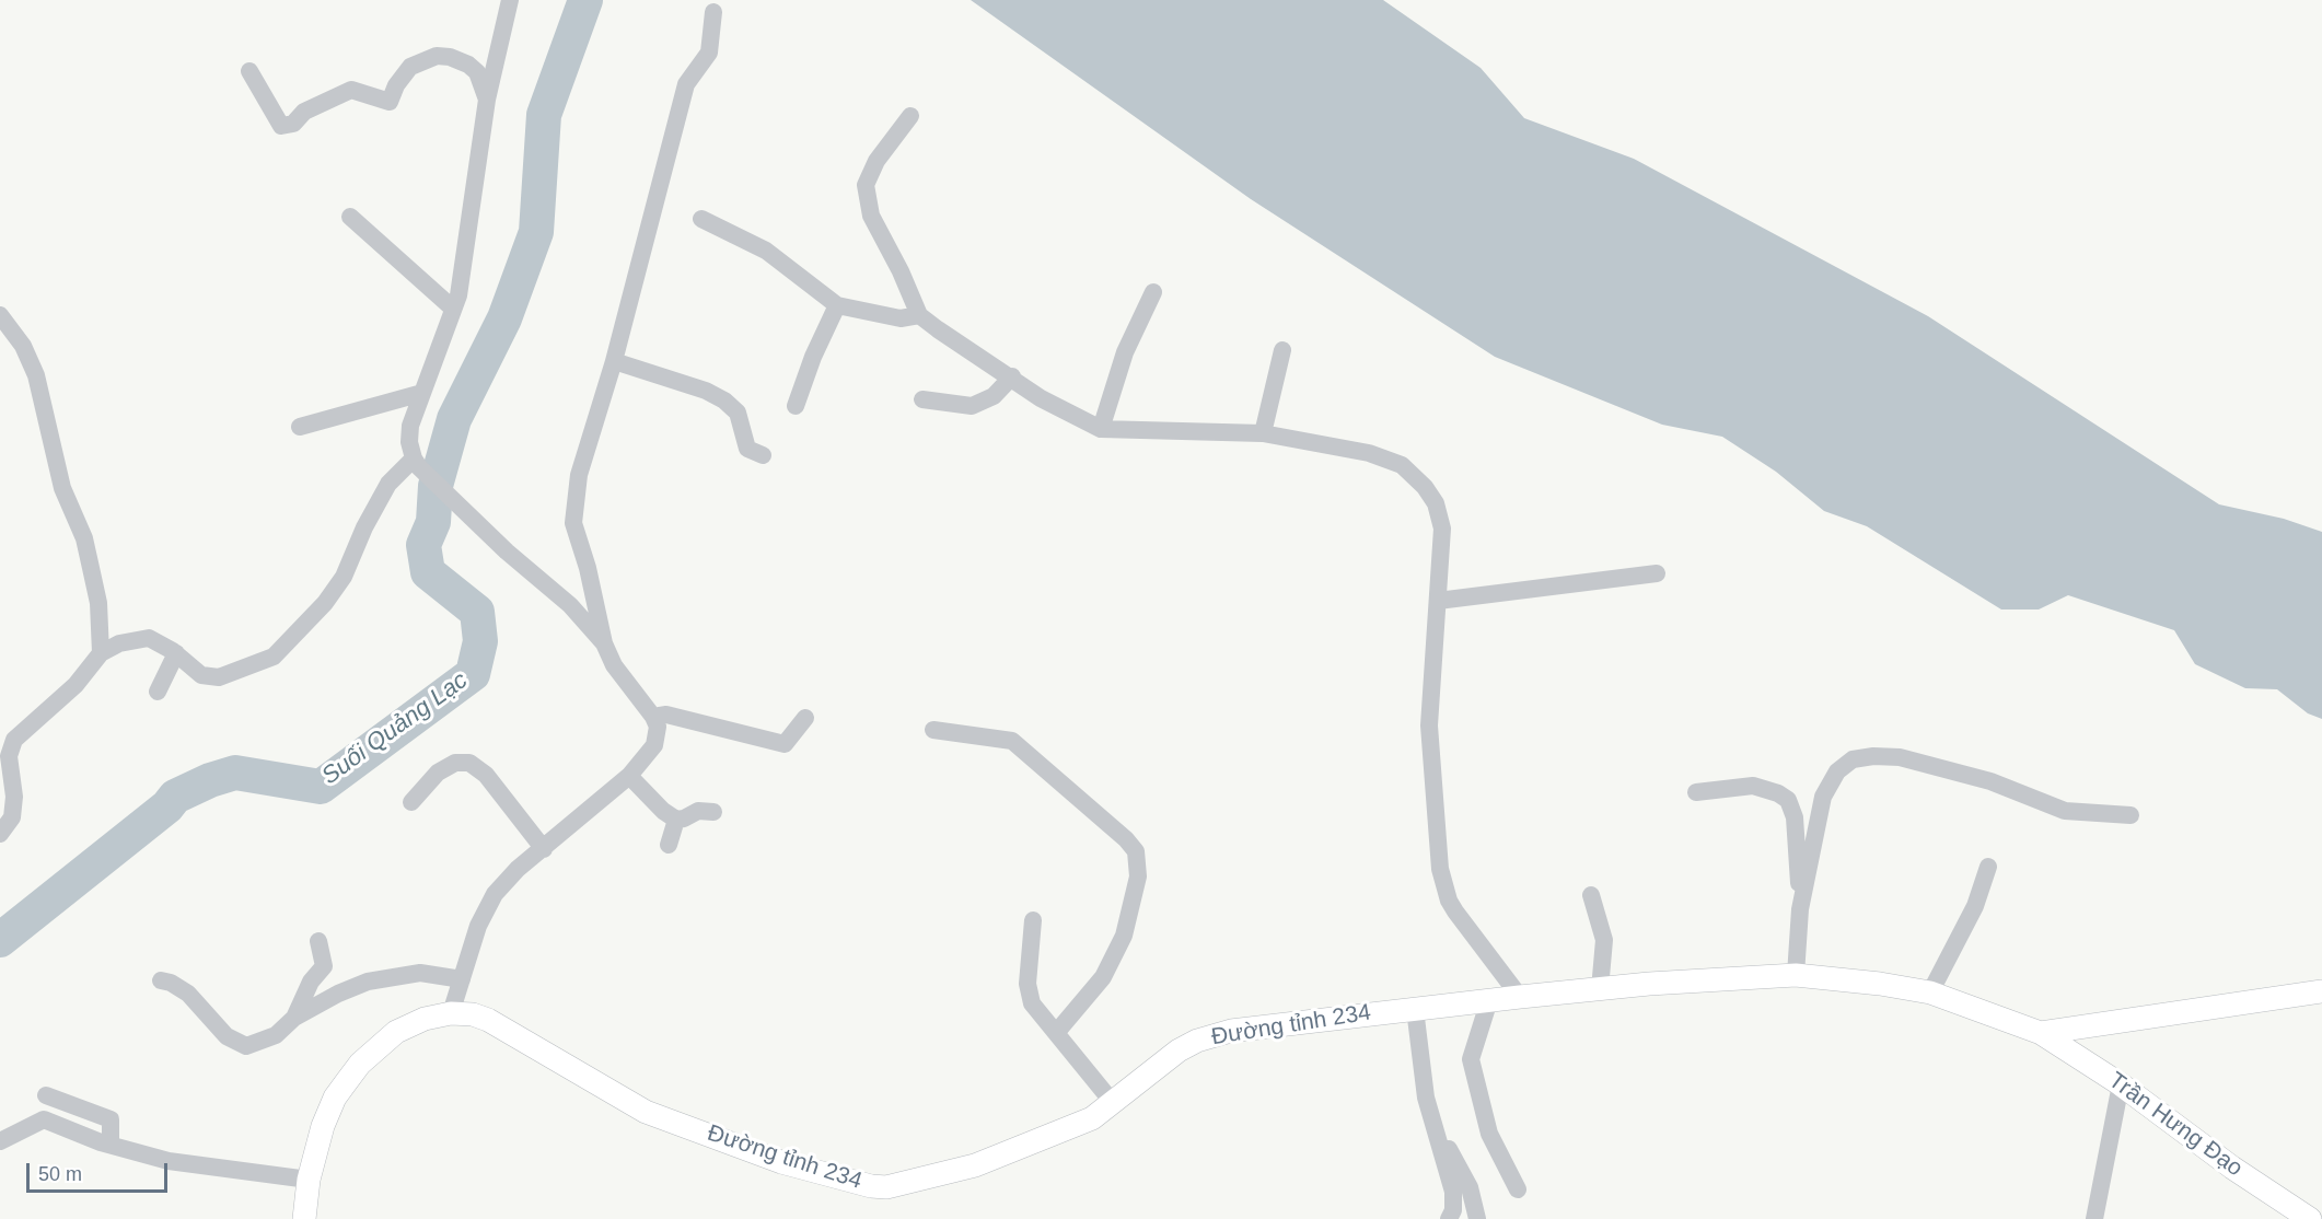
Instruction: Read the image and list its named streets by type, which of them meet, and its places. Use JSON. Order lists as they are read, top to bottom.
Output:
{
  "streets": {
    "main road": ["Đường tỉnh 234", "Trần Hưng Đạo"]
  },
  "crossings": [
    ["Đường tỉnh 234", "Trần Hưng Đạo"]
  ],
  "water": ["Suối Quảng Lạc"],
  "scale_bar": "50 m"
}
